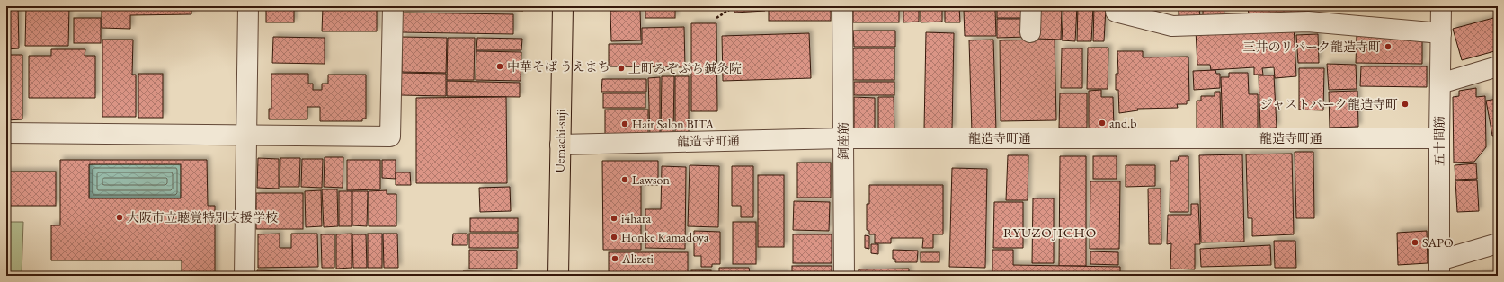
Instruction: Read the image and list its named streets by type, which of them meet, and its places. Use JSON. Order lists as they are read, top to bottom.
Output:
{
  "streets": {
    "main road": ["Uemachi-suji"],
    "street": ["龍造寺町通", "銅座筋", "五十間筋"]
  },
  "crossings": [
    ["龍造寺町通", "Uemachi-suji"],
    ["龍造寺町通", "銅座筋"],
    ["龍造寺町通", "五十間筋"]
  ],
  "districts": ["RYUZOJICHO"],
  "places": [
    "三井のリパーク龍造寺町",
    "中華そば うえまち",
    "上町みぞぶち鍼灸院",
    "ジャストパーク龍造寺町",
    "and.b",
    "Hair Salon BITA",
    "Lawson",
    "大阪市立聴覚特別支援学校",
    "i4hara",
    "Honke Kamadoya",
    "SAPO",
    "Alizeti"
  ]
}
